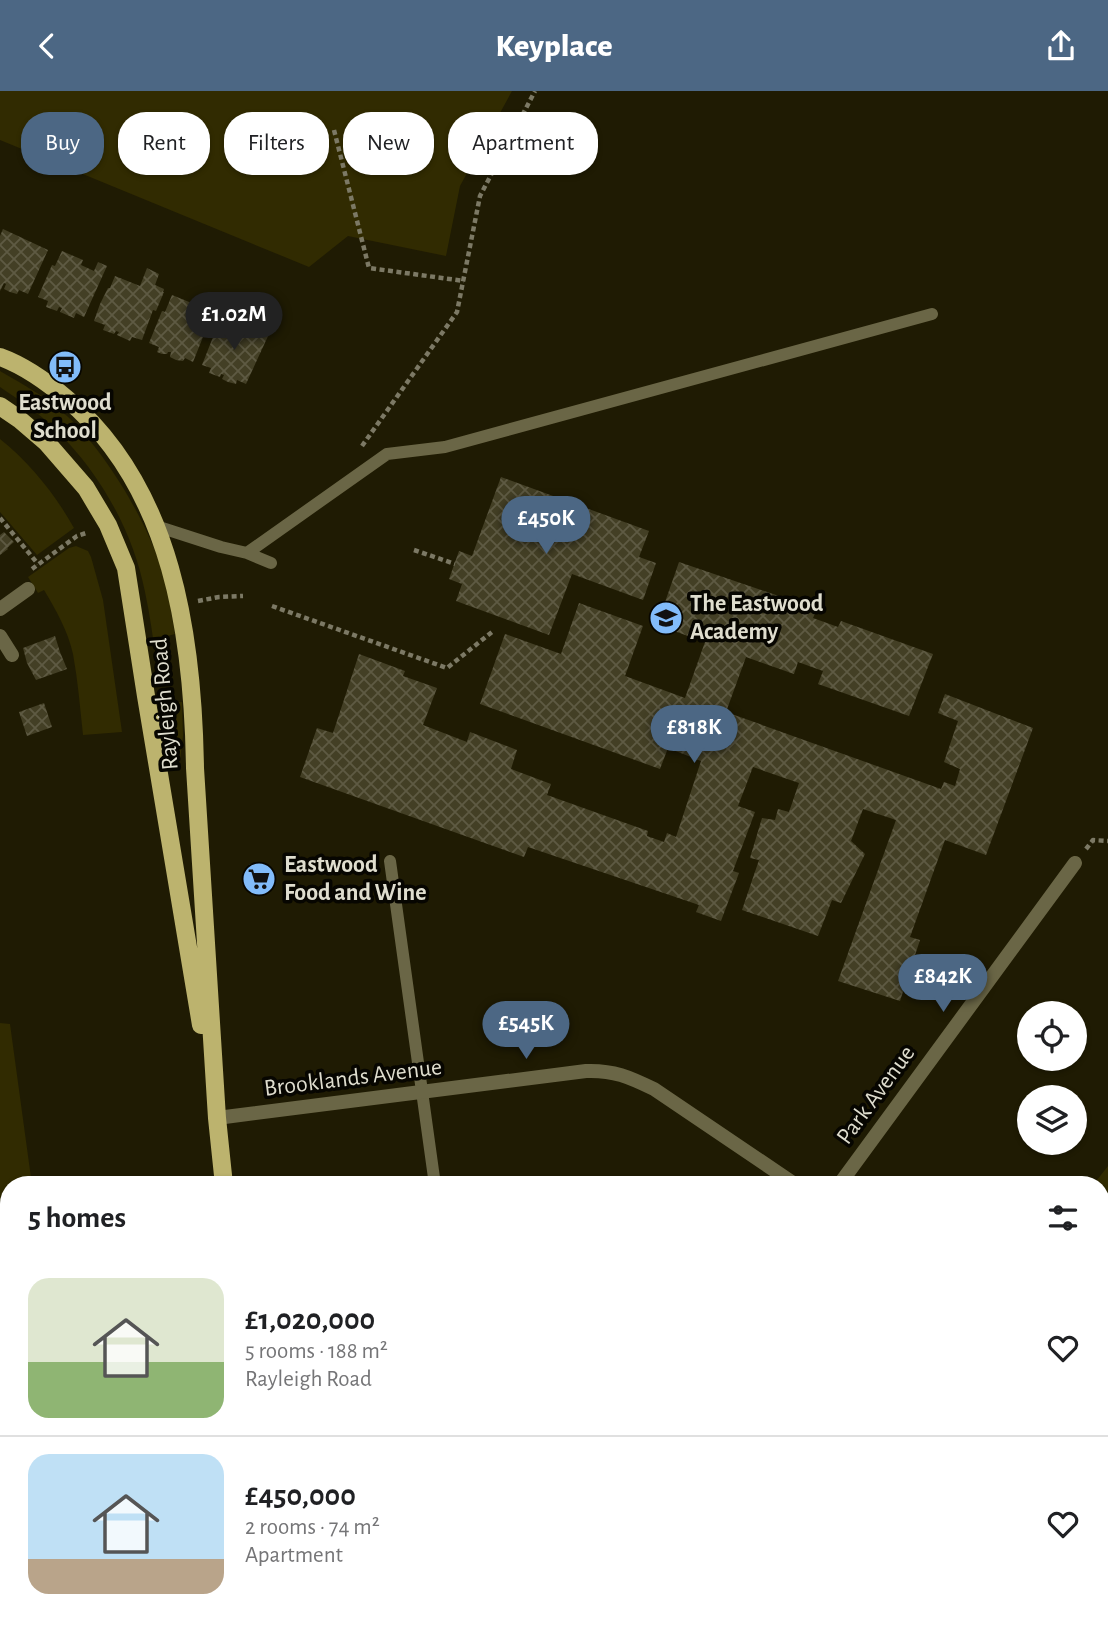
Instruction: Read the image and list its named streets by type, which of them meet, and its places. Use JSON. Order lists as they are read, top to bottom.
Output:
{
  "streets": {
    "main road": ["Rayleigh Road"],
    "street": ["Brooklands Avenue", "Park Avenue"]
  },
  "crossings": [
    ["Rayleigh Road", "Brooklands Avenue"]
  ],
  "places": {
    "bus stop": ["Eastwood School"],
    "school or university": ["The Eastwood Academy"],
    "supermarket": ["Eastwood Food and Wine"]
  },
  "page": {
    "header": "Keyplace",
    "chip": [
      "Buy",
      "Rent",
      "Filters",
      "New",
      "Apartment"
    ],
    "price": [
      "£1.02M",
      "£450K",
      "£818K",
      "£842K",
      "£545K"
    ],
    "heading": "5 homes",
    "list": [
      {
        "name": "£1,020,000",
        "note": "5 rooms · 188 m² · Rayleigh Road"
      },
      {
        "name": "£450,000",
        "note": "2 rooms · 74 m² · Apartment"
      }
    ]
  }
}
